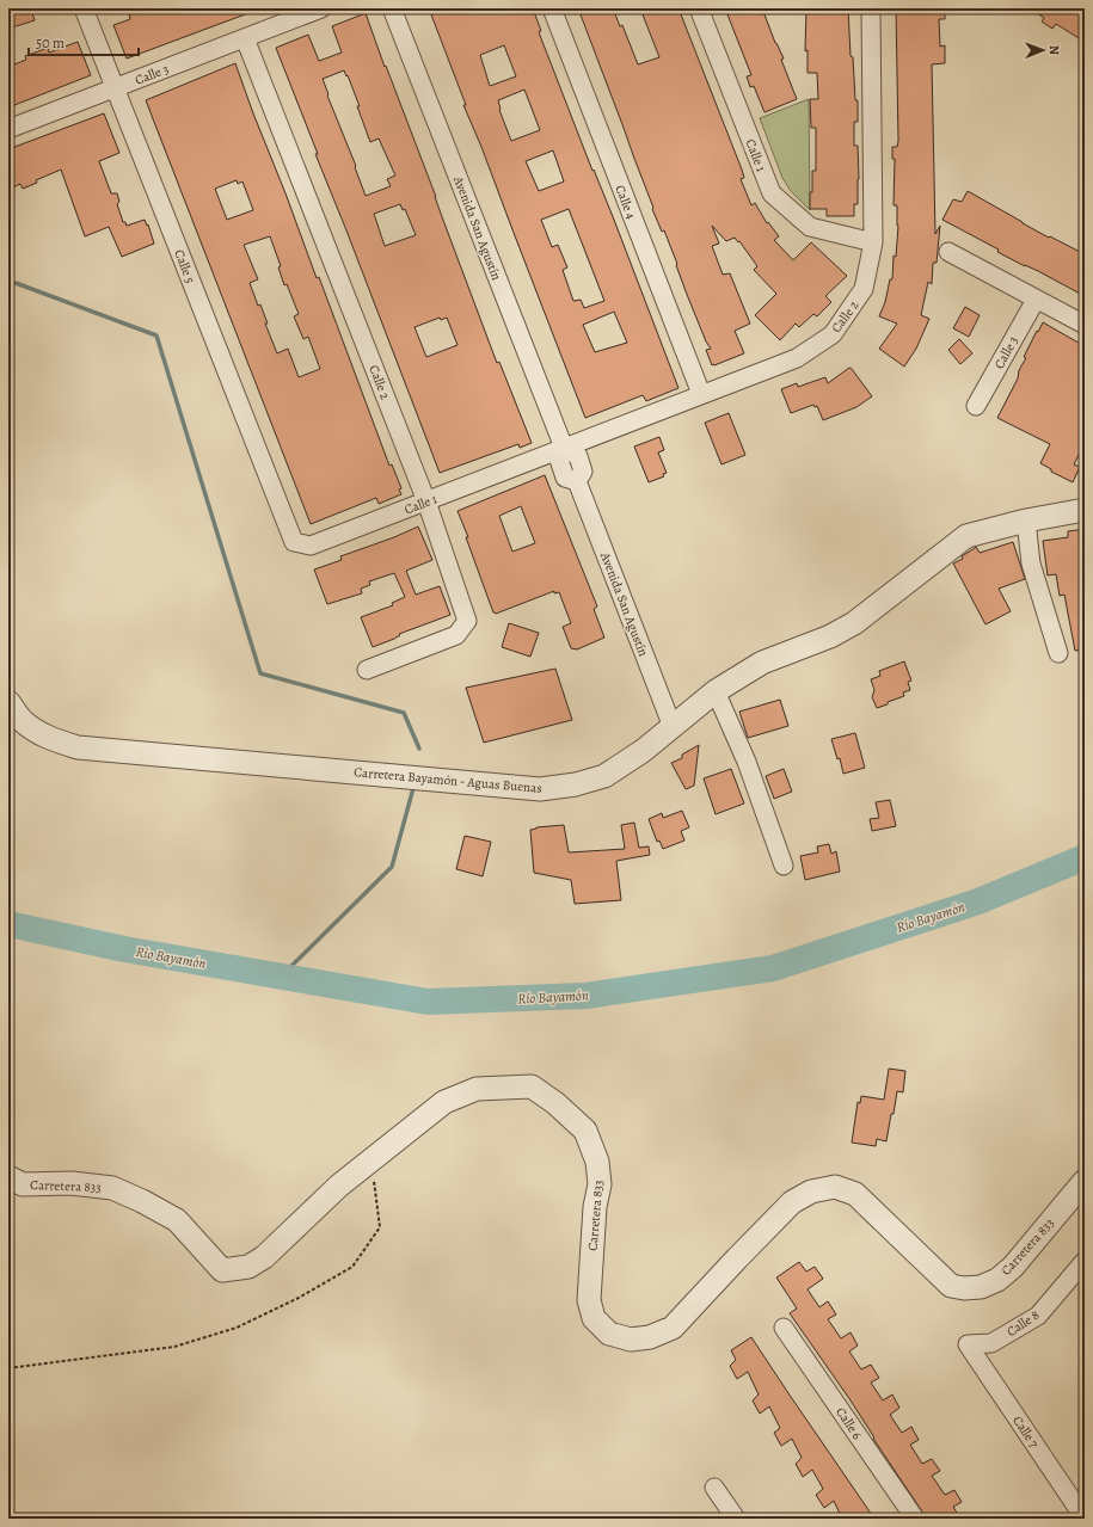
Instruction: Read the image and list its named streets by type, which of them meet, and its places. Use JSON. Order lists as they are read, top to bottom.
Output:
{
  "streets": {
    "street": [
      "Calle 3",
      "Calle 1",
      "Calle 4",
      "Avenida San Agustín",
      "Calle 5",
      "Calle 2",
      "Carretera Bayamón - Aguas Buenas",
      "Carretera 833",
      "Calle 8",
      "Calle 6",
      "Calle 7"
    ]
  },
  "crossings": [
    ["Calle 3", "Calle 5"],
    ["Calle 3", "Calle 2"],
    ["Calle 1", "Avenida San Agustín"],
    ["Calle 1", "Calle 5"],
    ["Calle 1", "Calle 2"],
    ["Calle 4", "Calle 2"],
    ["Avenida San Agustín", "Calle 2"],
    ["Avenida San Agustín", "Carretera Bayamón - Aguas Buenas"],
    ["Calle 8", "Calle 7"]
  ],
  "water": ["Río Bayamón"],
  "scale_bar": "50 m",
  "north": "right"
}
